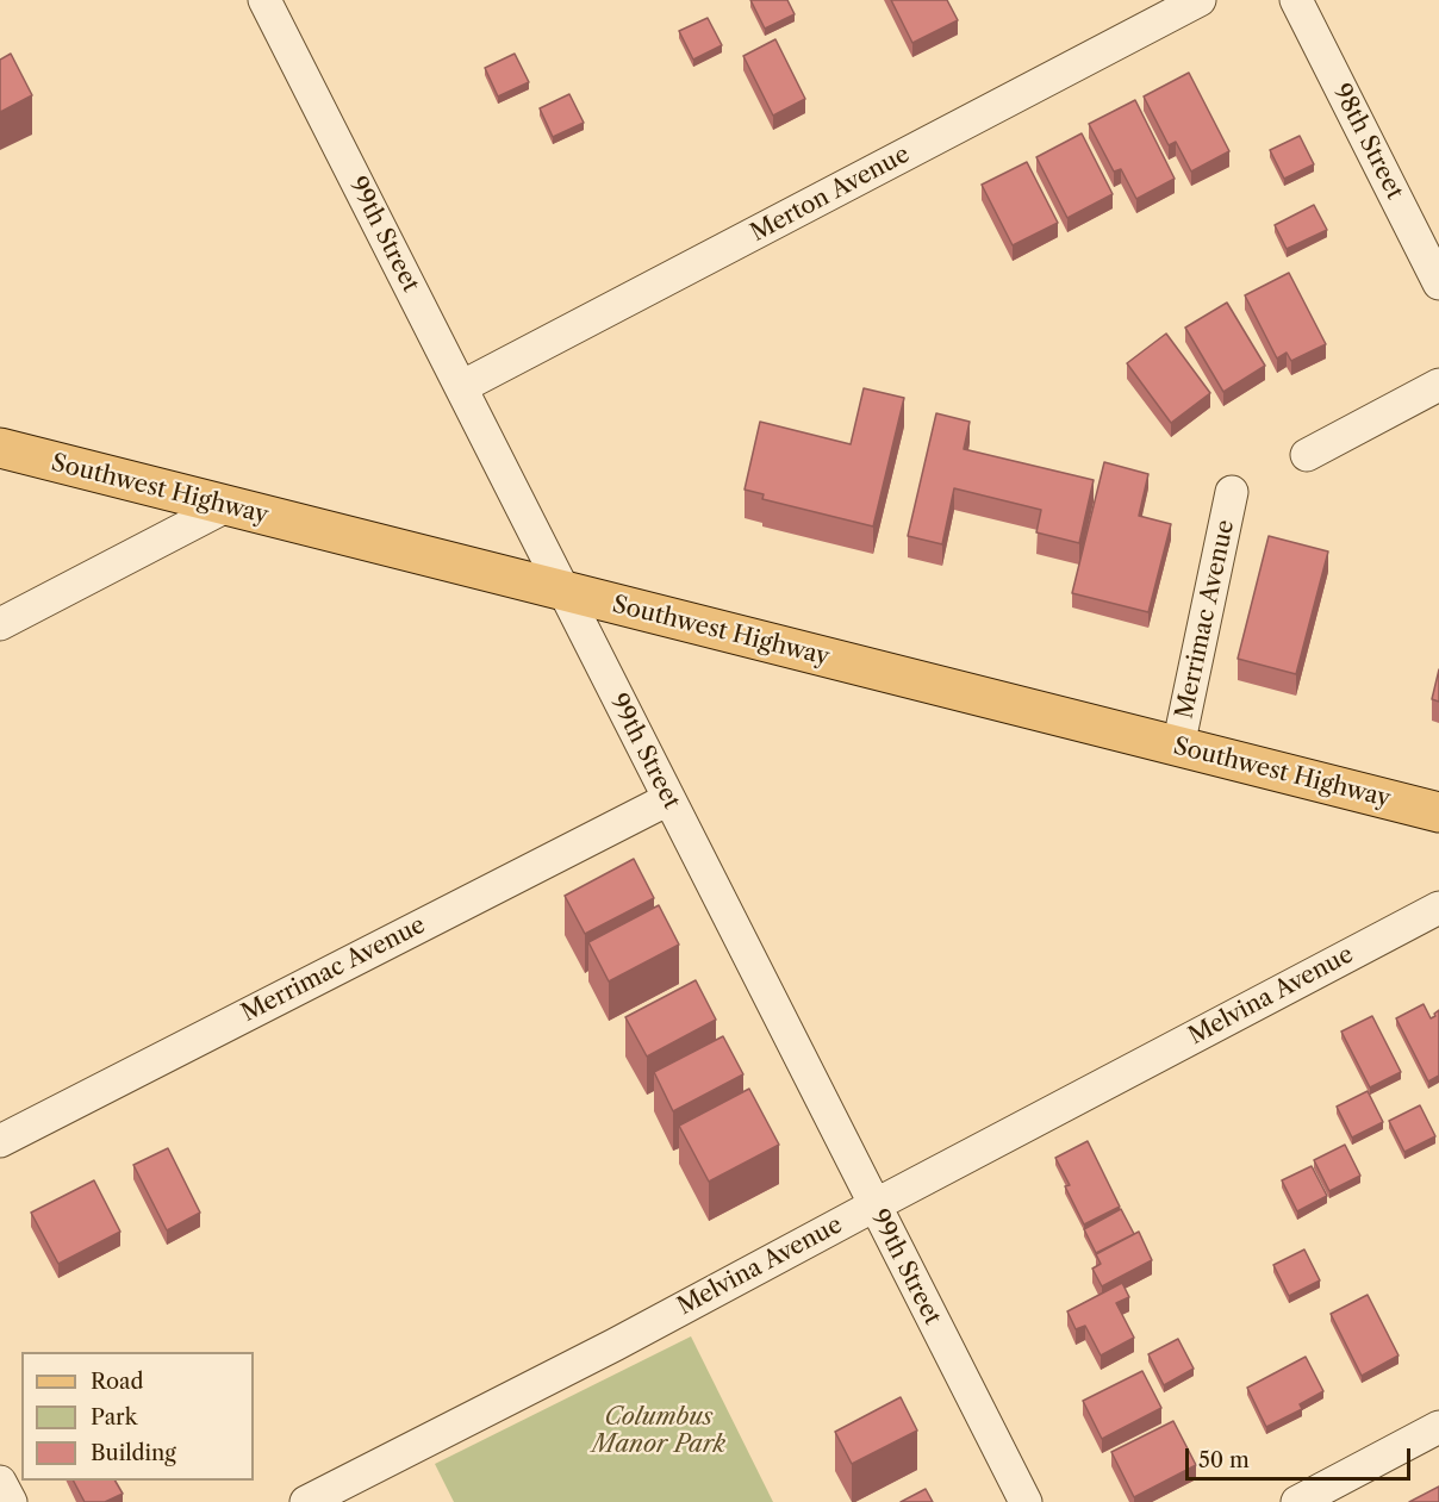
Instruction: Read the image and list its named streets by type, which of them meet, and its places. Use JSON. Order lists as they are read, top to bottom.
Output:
{
  "streets": {
    "main road": ["Southwest Highway"],
    "street": [
      "98th Street",
      "Merton Avenue",
      "99th Street",
      "Merrimac Avenue",
      "Melvina Avenue"
    ]
  },
  "crossings": [
    ["Merton Avenue", "99th Street"],
    ["99th Street", "Southwest Highway"],
    ["99th Street", "Merrimac Avenue"],
    ["99th Street", "Melvina Avenue"],
    ["Southwest Highway", "Merrimac Avenue"]
  ],
  "parks": ["Columbus Manor Park"],
  "legend": ["Road", "Park", "Building"],
  "scale_bar": "50 m"
}
